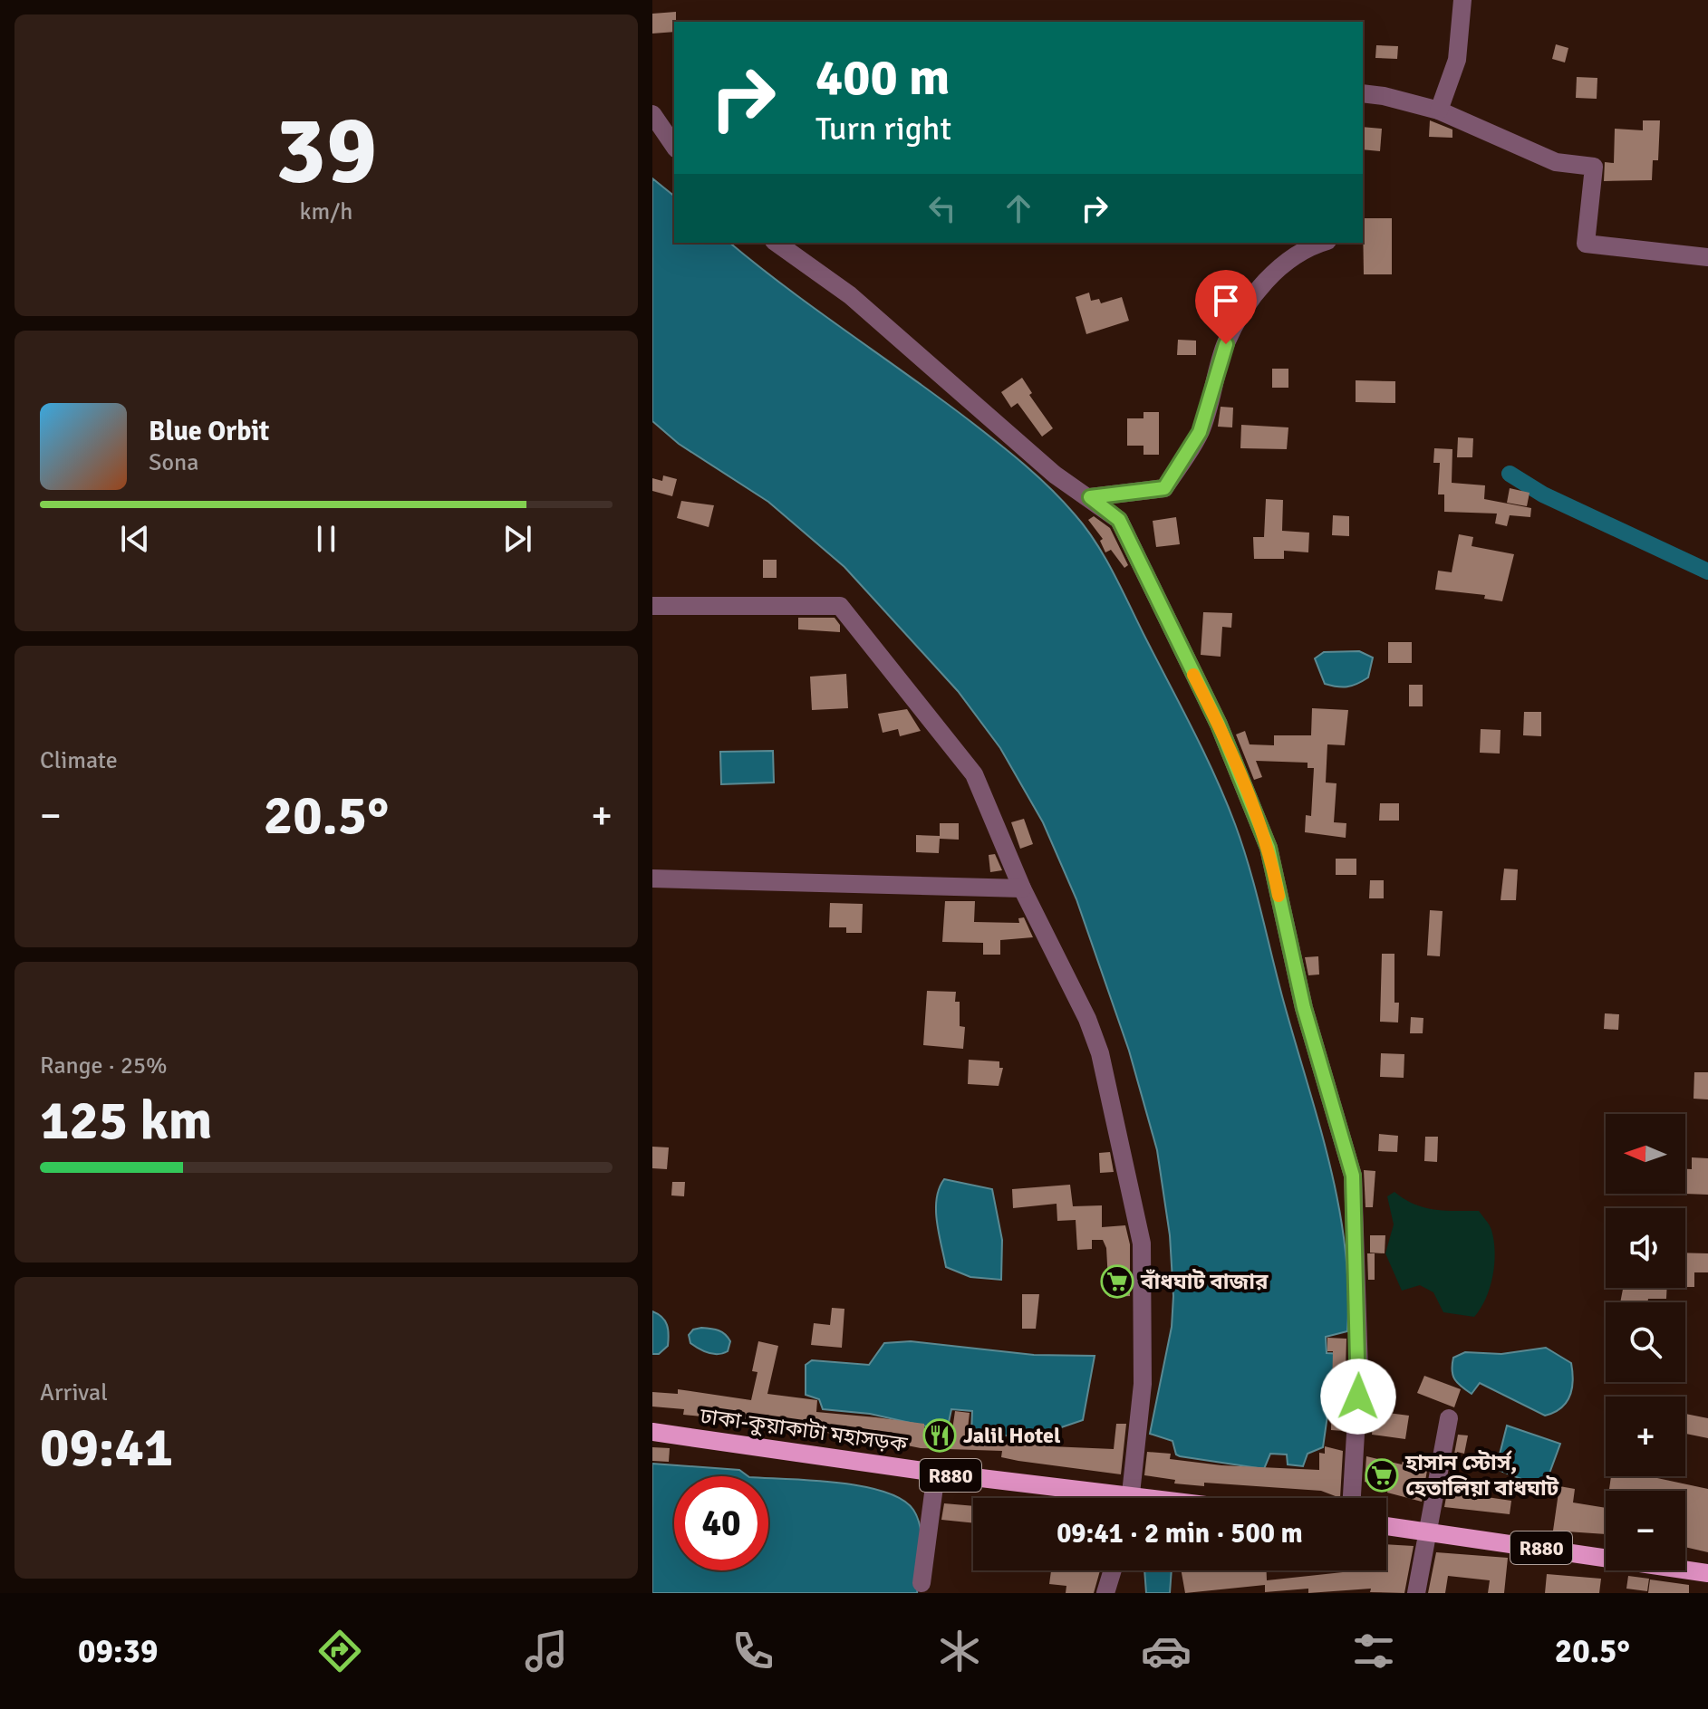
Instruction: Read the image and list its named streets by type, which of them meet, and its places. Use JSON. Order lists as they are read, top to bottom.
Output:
{
  "streets": {
    "main road": ["ঢাকা-কুয়াকাটা মহাসড়ক", "R880"]
  },
  "places": {
    "supermarket": ["বাঁধঘাট বাজার", "হাসান স্টোর্স, হেতালিয়া বাধঘাট"],
    "restaurant": ["Jalil Hotel"]
  },
  "north": "left",
  "page": {
    "tile": [
      ["39", "km/h"],
      "Climate",
      ["Range · 25%", "125 km"],
      ["Arrival", "09:41"]
    ],
    "turn": ["400 m", "Turn right"],
    "song": ["Blue Orbit", "Sona"],
    "heat": ["−", "20.5°", "+"],
    "map_buttons": ["+", "−"],
    "limit": "40",
    "trip": "09:41 · 2 min · 500 m",
    "tabs": ["09:39", "20.5°"]
  }
}
